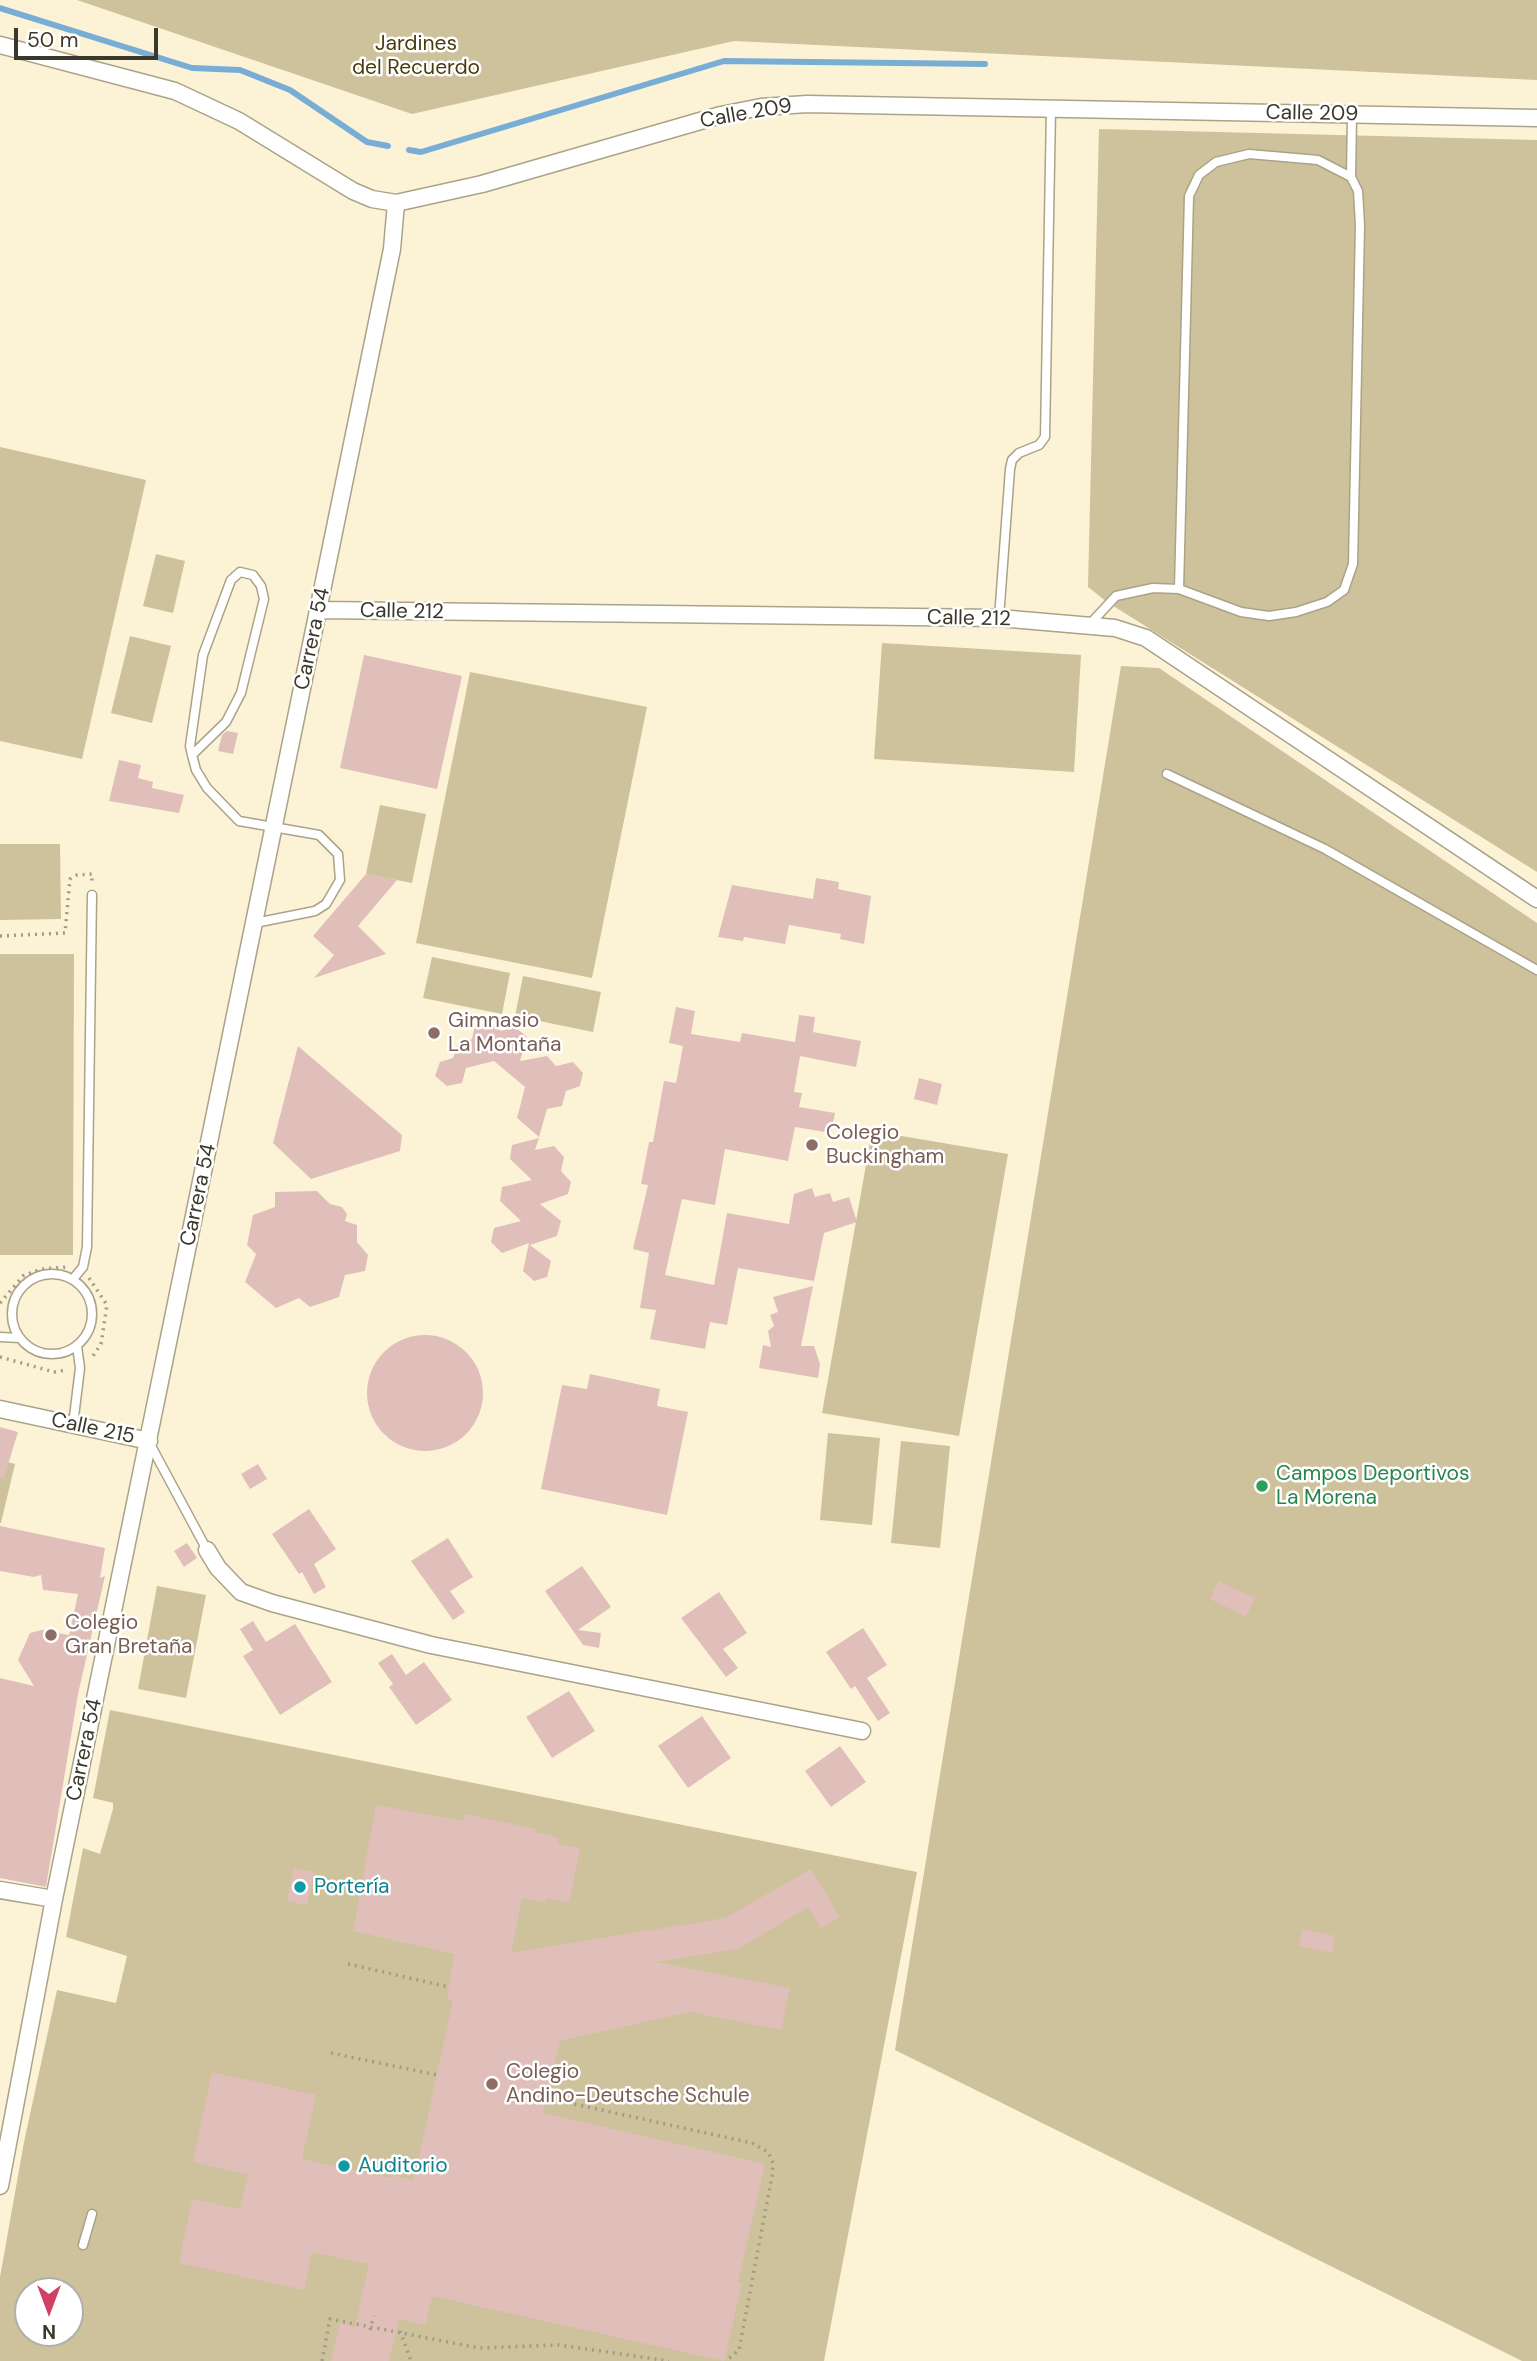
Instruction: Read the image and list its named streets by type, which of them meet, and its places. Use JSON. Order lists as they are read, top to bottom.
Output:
{
  "streets": {
    "street": [
      "Calle 209",
      "Calle 212",
      "Carrera 54",
      "Calle 215"
    ]
  },
  "crossings": [
    ["Calle 209", "Carrera 54"],
    ["Calle 212", "Carrera 54"],
    ["Carrera 54", "Calle 215"]
  ],
  "parks": ["Jardines del Recuerdo"],
  "places": [
    "Gimnasio La Montaña",
    "Colegio Buckingham",
    "Campos Deportivos La Morena",
    "Colegio Gran Bretaña",
    "Portería",
    "Colegio Andino-Deutsche Schule",
    "Auditorio"
  ],
  "scale_bar": "50 m",
  "north": "bottom"
}
